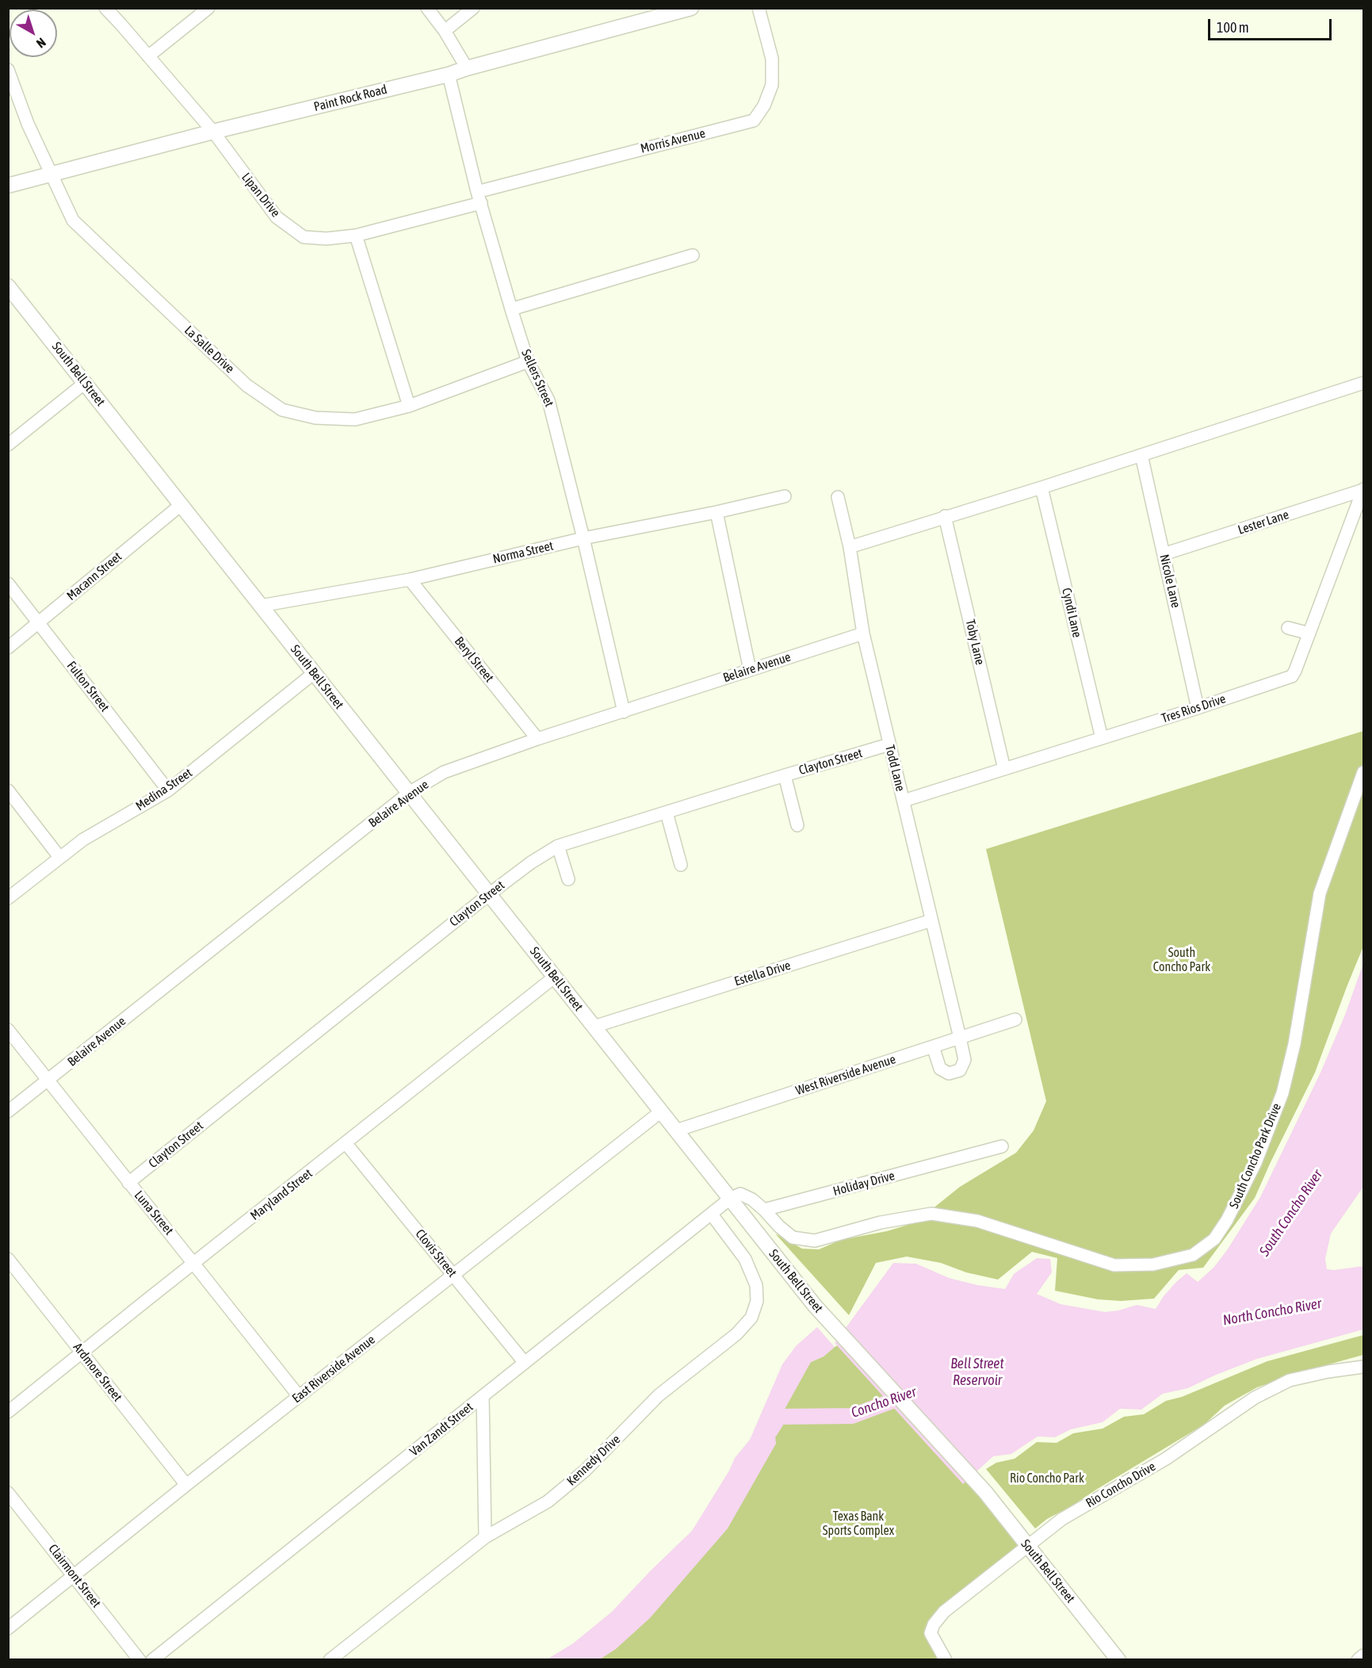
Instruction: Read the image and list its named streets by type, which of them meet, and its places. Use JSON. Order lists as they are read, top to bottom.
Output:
{
  "streets": {
    "main road": ["Paint Rock Road", "South Bell Street"],
    "street": [
      "Morris Avenue",
      "Lipan Drive",
      "La Salle Drive",
      "Sellers Street",
      "Lester Lane",
      "Norma Street",
      "Macann Street",
      "Nicole Lane",
      "Cyndi Lane",
      "Toby Lane",
      "Beryl Street",
      "Belaire Avenue",
      "Fulton Street",
      "Tres Rios Drive",
      "Clayton Street",
      "Todd Lane",
      "Medina Street",
      "Estella Drive",
      "West Riverside Avenue",
      "South Concho Park Drive",
      "Holiday Drive",
      "Maryland Street",
      "Luna Street",
      "Clovis Street",
      "East Riverside Avenue",
      "Ardmore Street",
      "Van Zandt Street",
      "Kennedy Drive",
      "Rio Concho Drive",
      "Clairmont Street"
    ]
  },
  "crossings": [
    ["Paint Rock Road", "Lipan Drive"],
    ["Paint Rock Road", "La Salle Drive"],
    ["Paint Rock Road", "Sellers Street"],
    ["Morris Avenue", "Lipan Drive"],
    ["Morris Avenue", "Sellers Street"],
    ["Lipan Drive", "Sellers Street"],
    ["La Salle Drive", "Sellers Street"],
    ["South Bell Street", "Norma Street"],
    ["South Bell Street", "Macann Street"],
    ["South Bell Street", "Belaire Avenue"],
    ["South Bell Street", "Clayton Street"],
    ["South Bell Street", "Medina Street"],
    ["South Bell Street", "Estella Drive"],
    ["South Bell Street", "West Riverside Avenue"],
    ["South Bell Street", "Maryland Street"],
    ["South Bell Street", "East Riverside Avenue"],
    ["South Bell Street", "Van Zandt Street"],
    ["South Bell Street", "Rio Concho Drive"],
    ["Sellers Street", "Norma Street"],
    ["Sellers Street", "Belaire Avenue"],
    ["Lester Lane", "Nicole Lane"],
    ["Lester Lane", "Tres Rios Drive"],
    ["Norma Street", "Beryl Street"],
    ["Macann Street", "Fulton Street"],
    ["Nicole Lane", "Tres Rios Drive"],
    ["Cyndi Lane", "Tres Rios Drive"],
    ["Toby Lane", "Tres Rios Drive"],
    ["Beryl Street", "Belaire Avenue"],
    ["Belaire Avenue", "Todd Lane"],
    ["Belaire Avenue", "Luna Street"],
    ["Fulton Street", "Medina Street"],
    ["Tres Rios Drive", "Todd Lane"],
    ["Clayton Street", "Todd Lane"],
    ["Clayton Street", "Luna Street"],
    ["Todd Lane", "Estella Drive"],
    ["Todd Lane", "West Riverside Avenue"],
    ["South Concho Park Drive", "Holiday Drive"],
    ["Maryland Street", "Luna Street"],
    ["Maryland Street", "Clovis Street"],
    ["Maryland Street", "Ardmore Street"],
    ["Luna Street", "East Riverside Avenue"],
    ["Clovis Street", "East Riverside Avenue"],
    ["Clovis Street", "Van Zandt Street"],
    ["East Riverside Avenue", "Ardmore Street"],
    ["East Riverside Avenue", "Clairmont Street"],
    ["Van Zandt Street", "Kennedy Drive"]
  ],
  "water": [
    "South Concho River",
    "North Concho River",
    "Bell Street Reservoir",
    "Concho River"
  ],
  "parks": ["South Concho Park", "Rio Concho Park", "Texas Bank Sports Complex"],
  "scale_bar": "100 m",
  "north": "bottom right"
}
